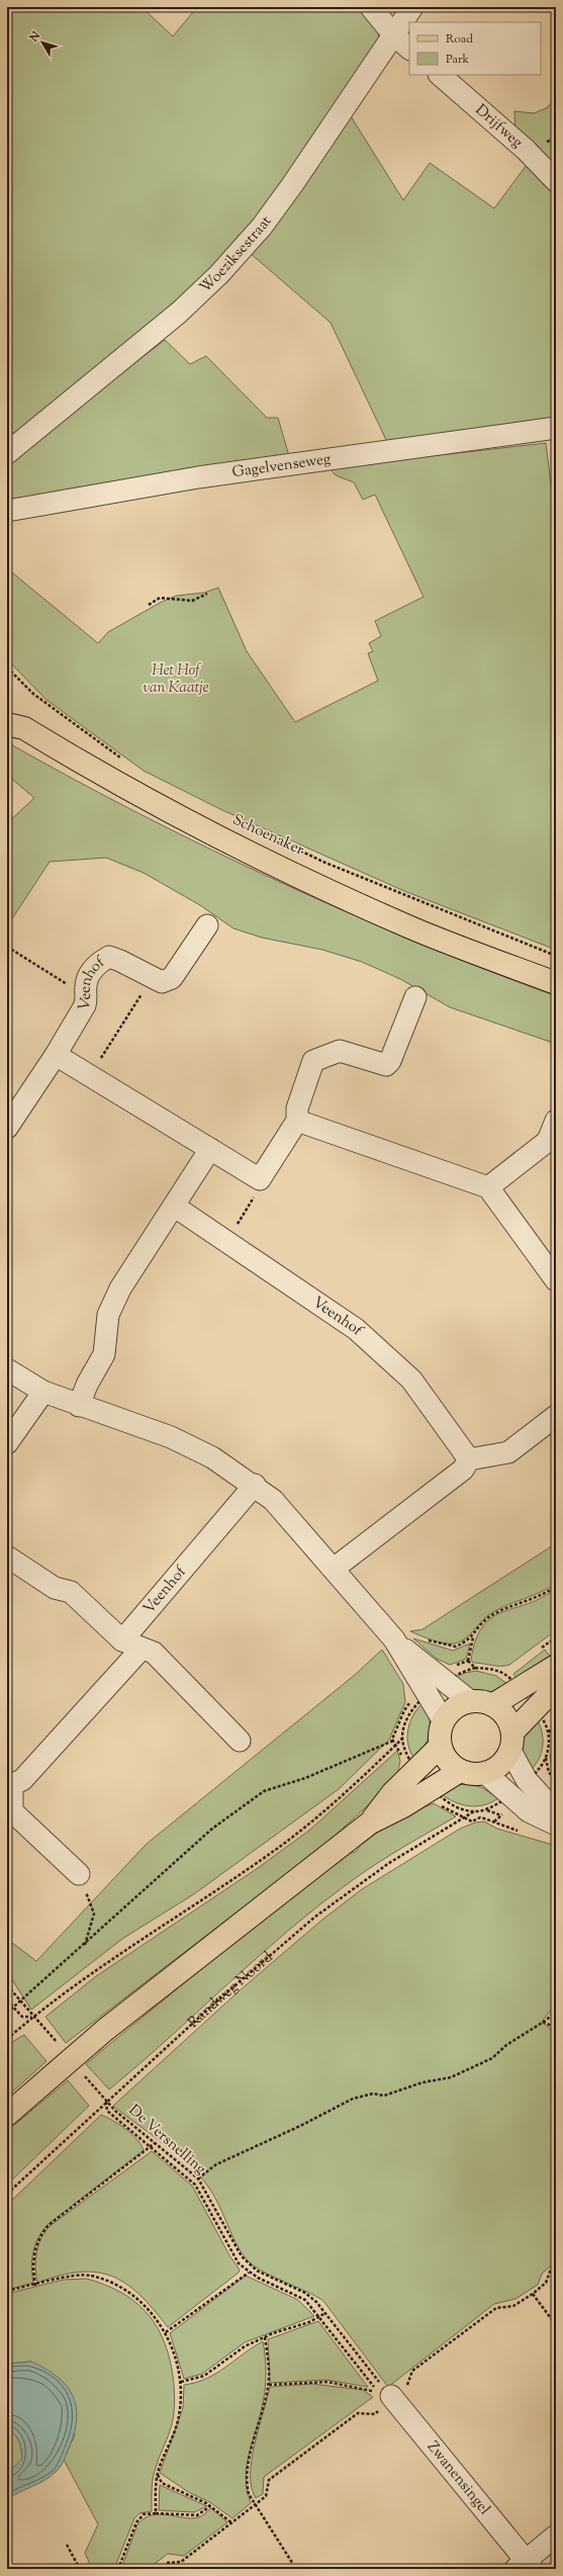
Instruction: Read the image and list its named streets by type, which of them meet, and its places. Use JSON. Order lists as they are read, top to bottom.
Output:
{
  "streets": {
    "main road": ["Schoenaker"],
    "street": [
      "Drijfweg",
      "Woeziksestraat",
      "Gagelvenseweg",
      "Veenhof",
      "Zwanensingel"
    ],
    "path": ["Randweg Noord", "De Versnelling"]
  },
  "crossings": [
    ["Randweg Noord", "De Versnelling"],
    ["De Versnelling", "Zwanensingel"]
  ],
  "parks": ["Het Hof van Kaatje"],
  "legend": ["Road", "Park"],
  "north": "top left"
}
